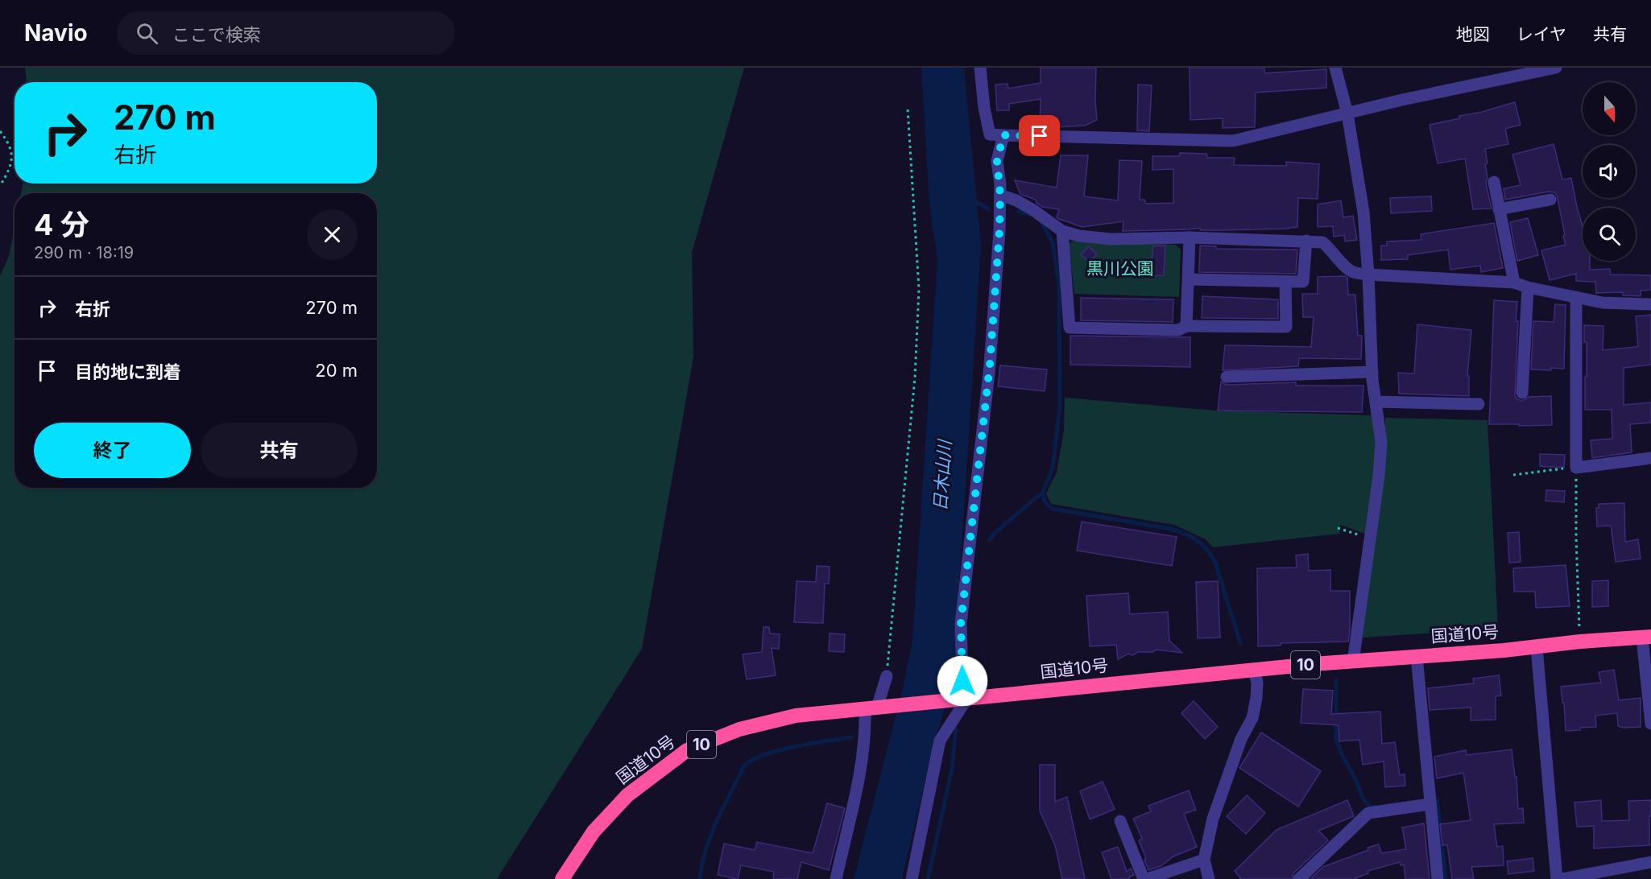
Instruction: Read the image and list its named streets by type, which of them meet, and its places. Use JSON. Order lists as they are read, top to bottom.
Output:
{
  "streets": {
    "highway": ["国道10号", "10"]
  },
  "water": ["日木山川"],
  "parks": ["黒川公園"],
  "north": "bottom",
  "page": {
    "header": "Navio",
    "search": "ここで検索",
    "nav": ["地図", "レイヤ", "共有"],
    "turn": ["270 m", "右折"],
    "heading": ["4 分", "290 m · 18:19"],
    "list": [
      {
        "name": "右折",
        "value": "270 m"
      },
      {
        "name": "目的地に到着",
        "value": "20 m"
      }
    ],
    "buttons": ["終了", "共有"]
  }
}
